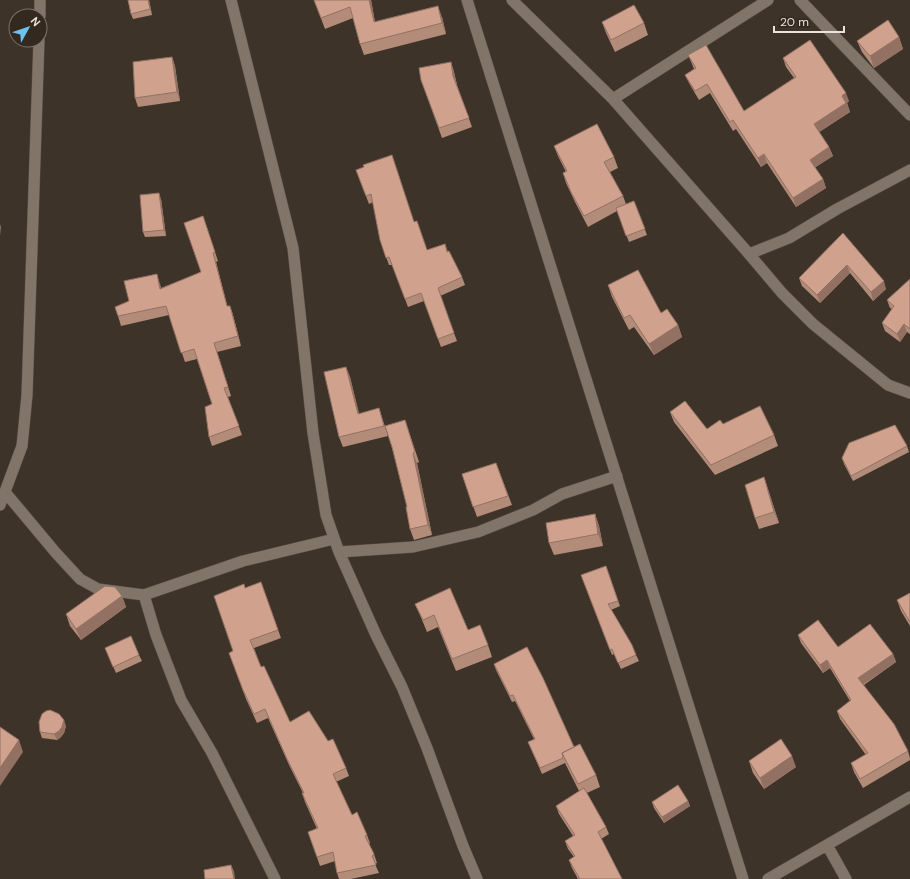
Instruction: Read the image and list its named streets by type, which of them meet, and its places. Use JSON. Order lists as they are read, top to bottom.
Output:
{
  "scale_bar": "20 m",
  "north": "top right"
}
